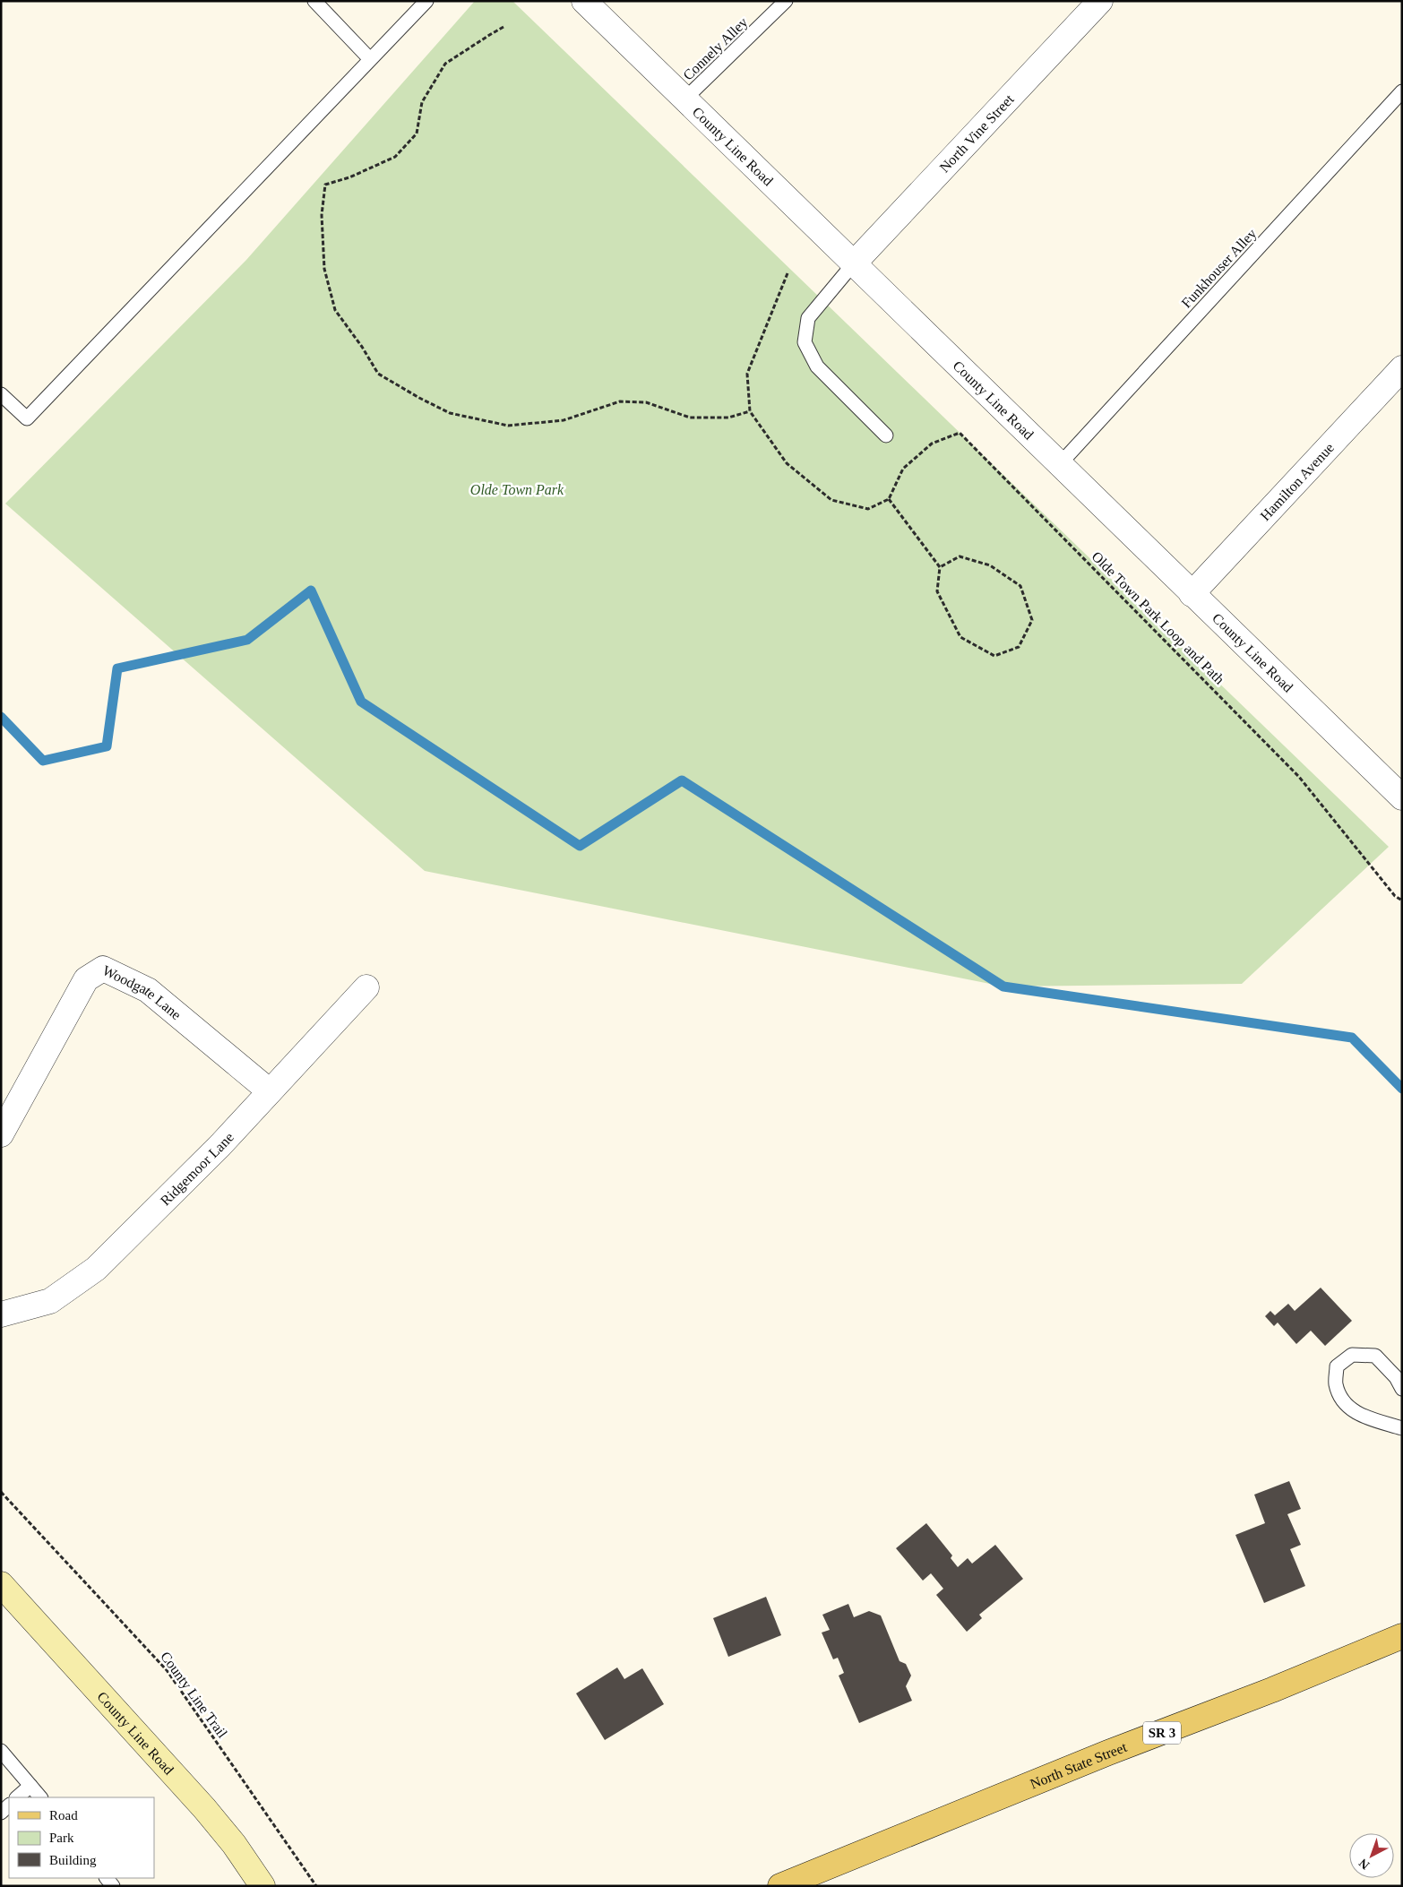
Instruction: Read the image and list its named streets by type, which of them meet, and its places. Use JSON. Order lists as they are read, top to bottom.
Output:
{
  "streets": {
    "main road": ["County Line Road", "SR 3", "North State Street"],
    "street": [
      "North Vine Street",
      "Hamilton Avenue",
      "Woodgate Lane",
      "Ridgemoor Lane"
    ],
    "lane": ["Connely Alley", "Funkhouser Alley"],
    "path": ["Olde Town Park Loop and Path", "County Line Trail"]
  },
  "crossings": [
    ["Connely Alley", "County Line Road"],
    ["North Vine Street", "County Line Road"],
    ["County Line Road", "Funkhouser Alley"],
    ["County Line Road", "Hamilton Avenue"],
    ["Woodgate Lane", "Ridgemoor Lane"]
  ],
  "parks": ["Olde Town Park"],
  "legend": ["Road", "Park", "Building"],
  "north": "bottom left"
}
